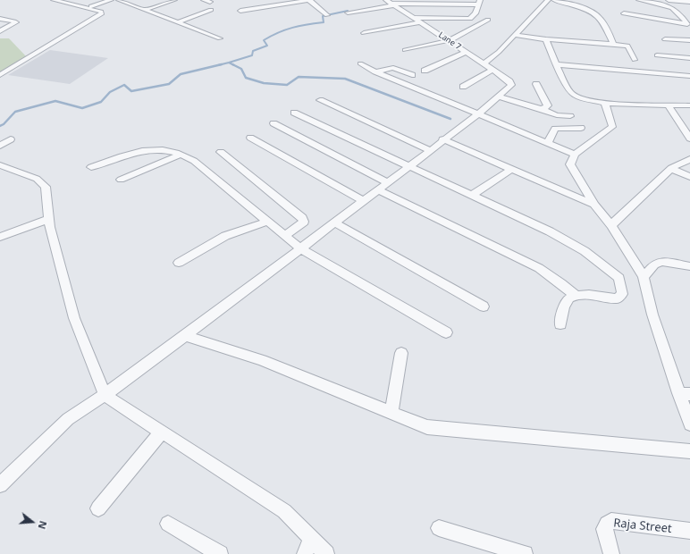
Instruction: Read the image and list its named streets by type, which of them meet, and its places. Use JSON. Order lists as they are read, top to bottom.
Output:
{
  "streets": {
    "street": ["Lane 7", "Raja Street"]
  },
  "north": "right"
}
